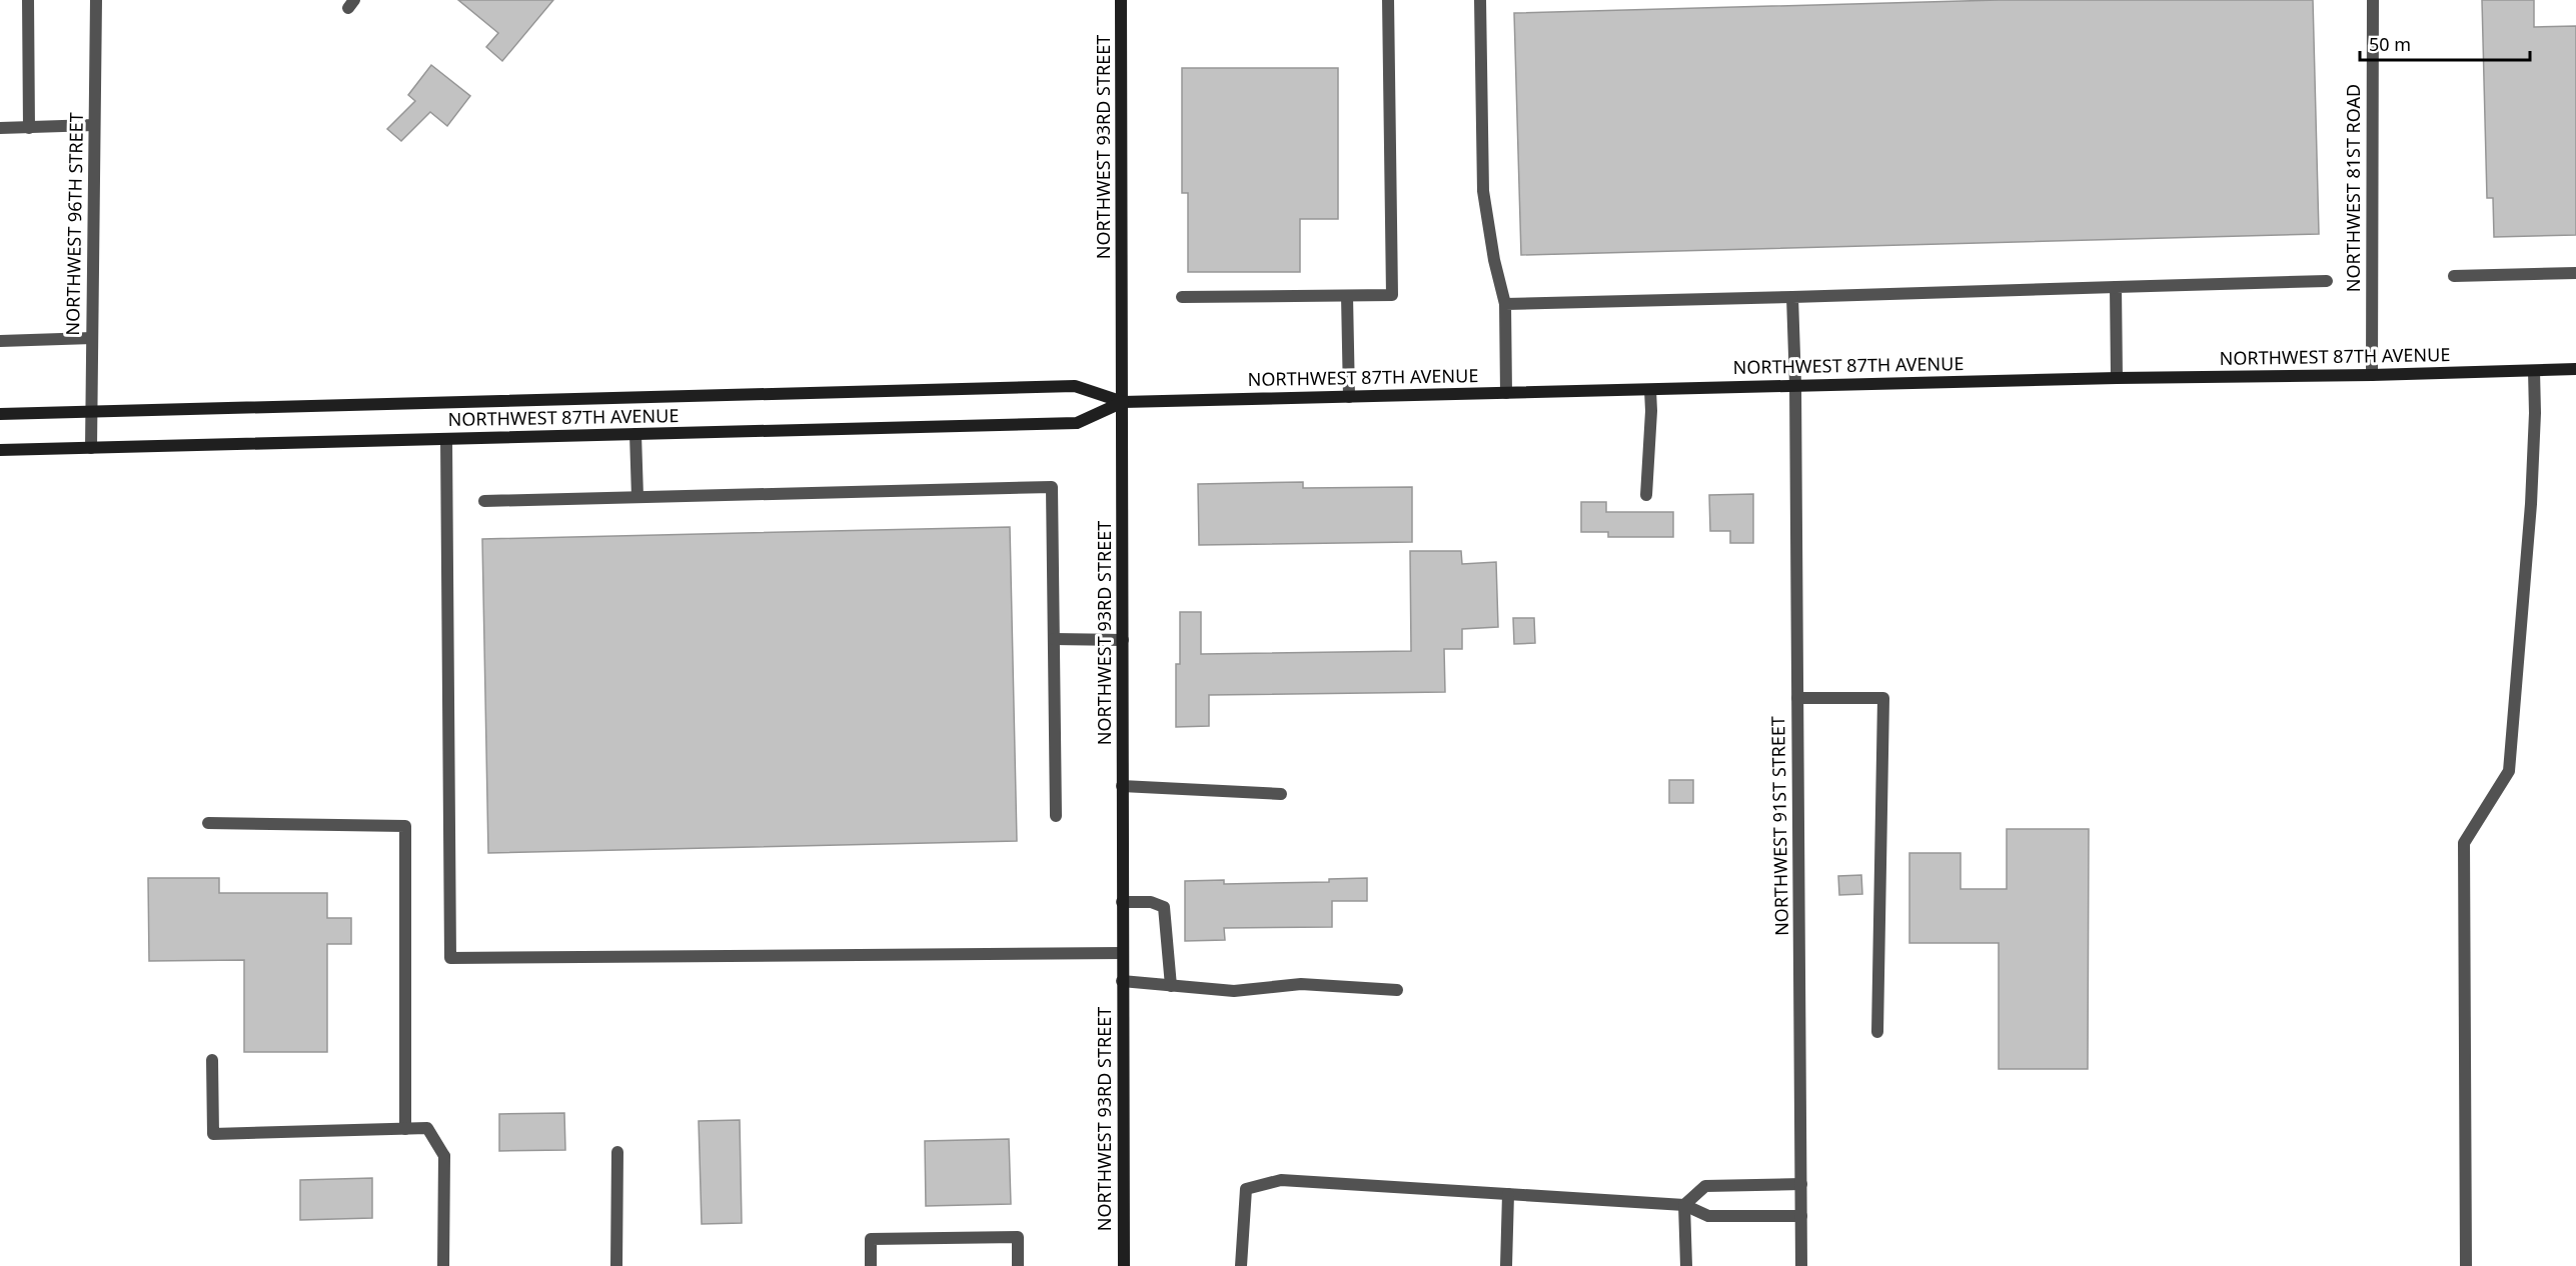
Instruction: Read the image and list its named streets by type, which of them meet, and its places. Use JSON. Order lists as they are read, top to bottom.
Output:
{
  "streets": {
    "main road": ["NORTHWEST 93RD STREET", "NORTHWEST 87TH AVENUE"],
    "street": ["NORTHWEST 81ST ROAD", "NORTHWEST 96TH STREET", "NORTHWEST 91ST STREET"]
  },
  "crossings": [
    ["NORTHWEST 93RD STREET", "NORTHWEST 87TH AVENUE"],
    ["NORTHWEST 81ST ROAD", "NORTHWEST 87TH AVENUE"],
    ["NORTHWEST 96TH STREET", "NORTHWEST 87TH AVENUE"],
    ["NORTHWEST 87TH AVENUE", "NORTHWEST 91ST STREET"]
  ],
  "scale_bar": "50 m"
}
